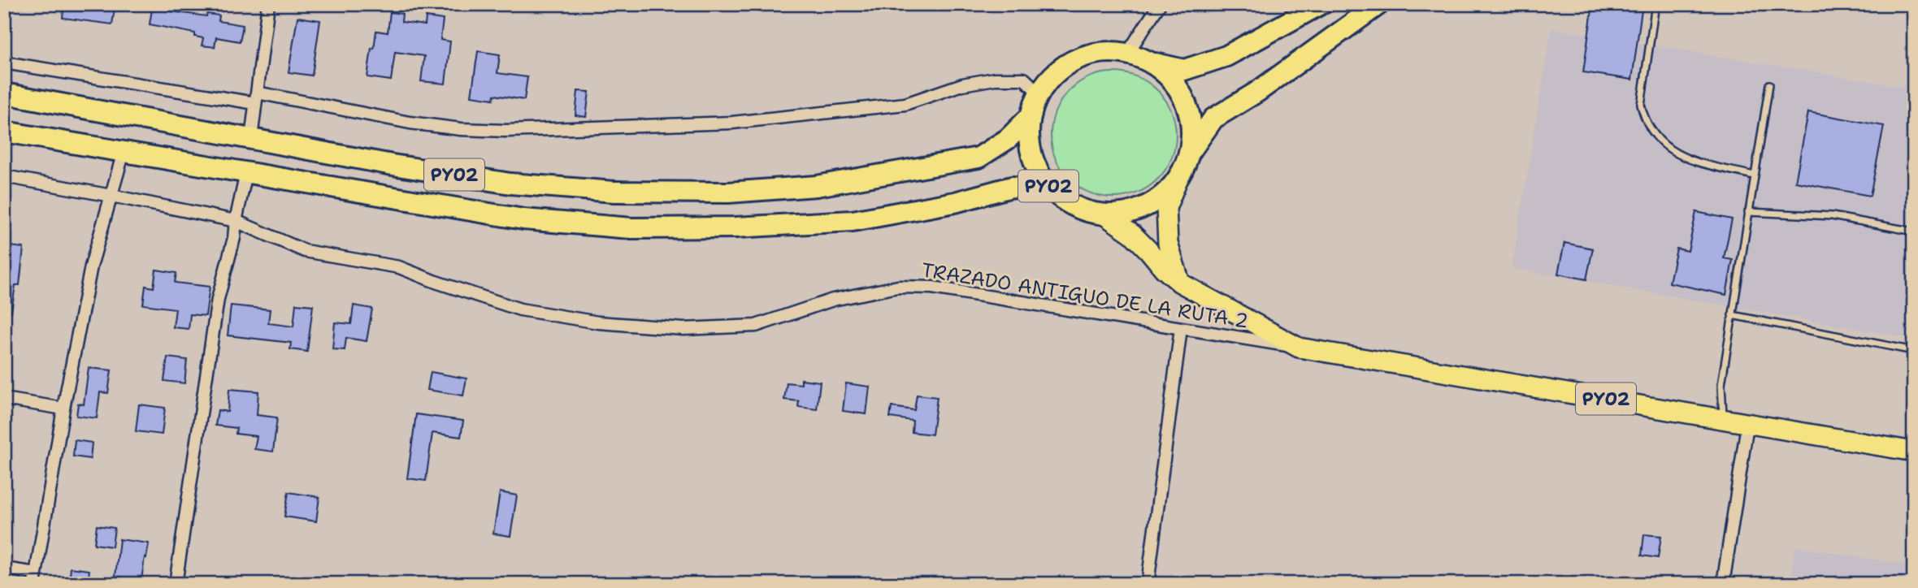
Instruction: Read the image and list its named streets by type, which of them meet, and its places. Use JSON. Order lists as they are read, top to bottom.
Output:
{
  "streets": {
    "highway": ["PY02"],
    "street": ["TRAZADO ANTIGUO DE LA RUTA 2"]
  },
  "crossings": [
    ["PY02", "TRAZADO ANTIGUO DE LA RUTA 2"]
  ]
}
